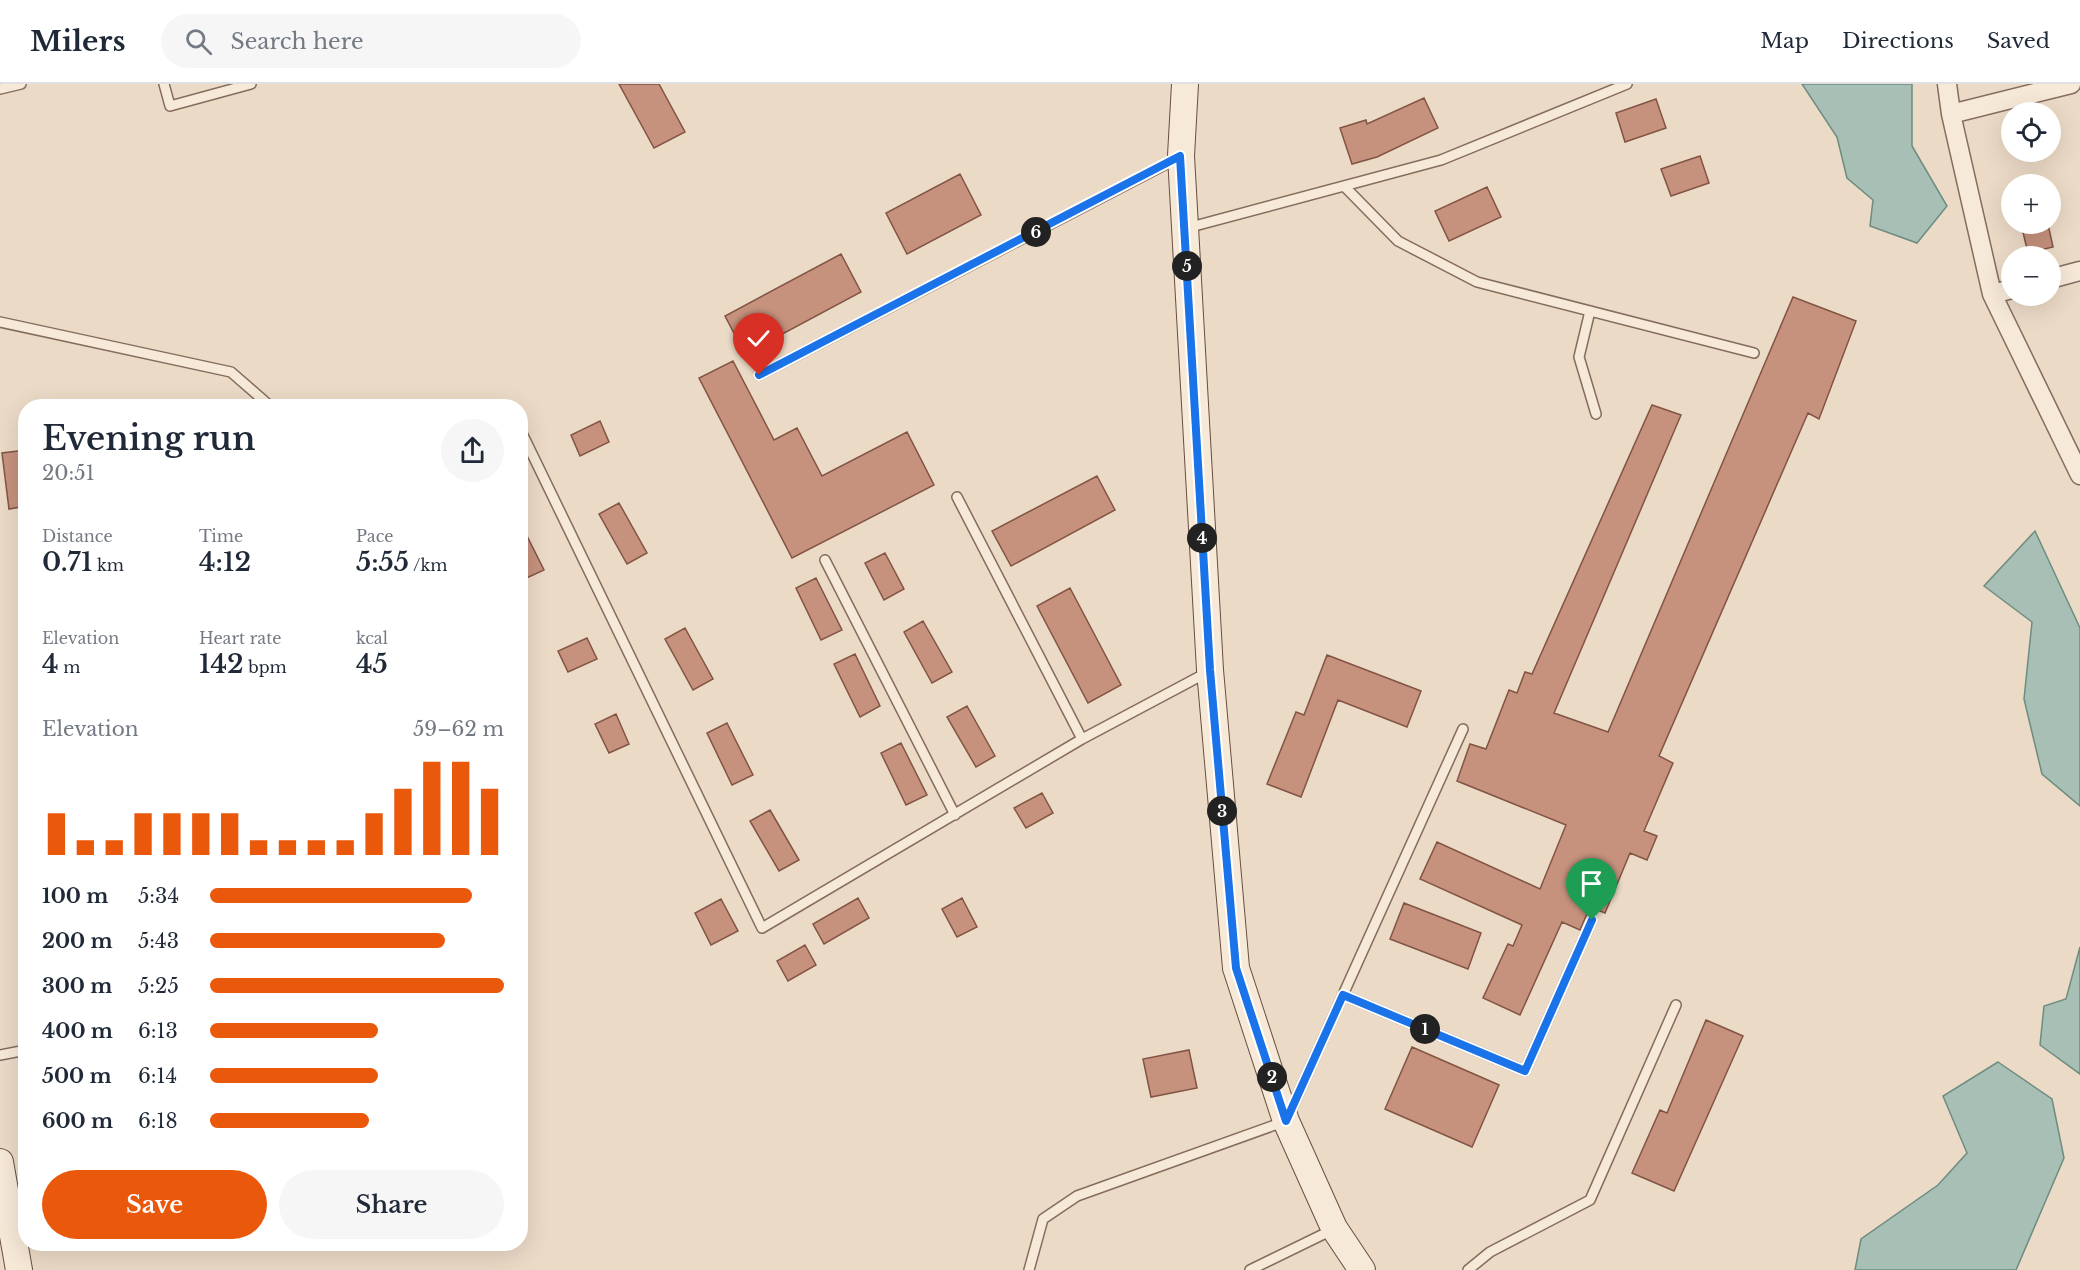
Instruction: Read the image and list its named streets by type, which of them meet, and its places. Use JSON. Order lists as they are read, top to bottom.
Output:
{
  "page": {
    "header": "Milers",
    "search": "Search here",
    "nav": ["Map", "Directions", "Saved"],
    "map_buttons": ["+", "−"],
    "pins": [
      "6",
      "5",
      "4",
      "3",
      "1",
      "2"
    ],
    "heading": ["Evening run", "20:51"],
    "stats": [
      ["Distance", "0.71 km"],
      ["Time", "4:12"],
      ["Pace", "5:55 /km"],
      ["Elevation", "4 m"],
      ["Heart rate", "142 bpm"],
      ["kcal", "45"]
    ],
    "chart": ["Elevation", "59–62 m"],
    "list": [
      {
        "name": "100 m",
        "note": "5:34"
      },
      {
        "name": "200 m",
        "note": "5:43"
      },
      {
        "name": "300 m",
        "note": "5:25"
      },
      {
        "name": "400 m",
        "note": "6:13"
      },
      {
        "name": "500 m",
        "note": "6:14"
      },
      {
        "name": "600 m",
        "note": "6:18"
      }
    ],
    "buttons": ["Save", "Share"]
  }
}
